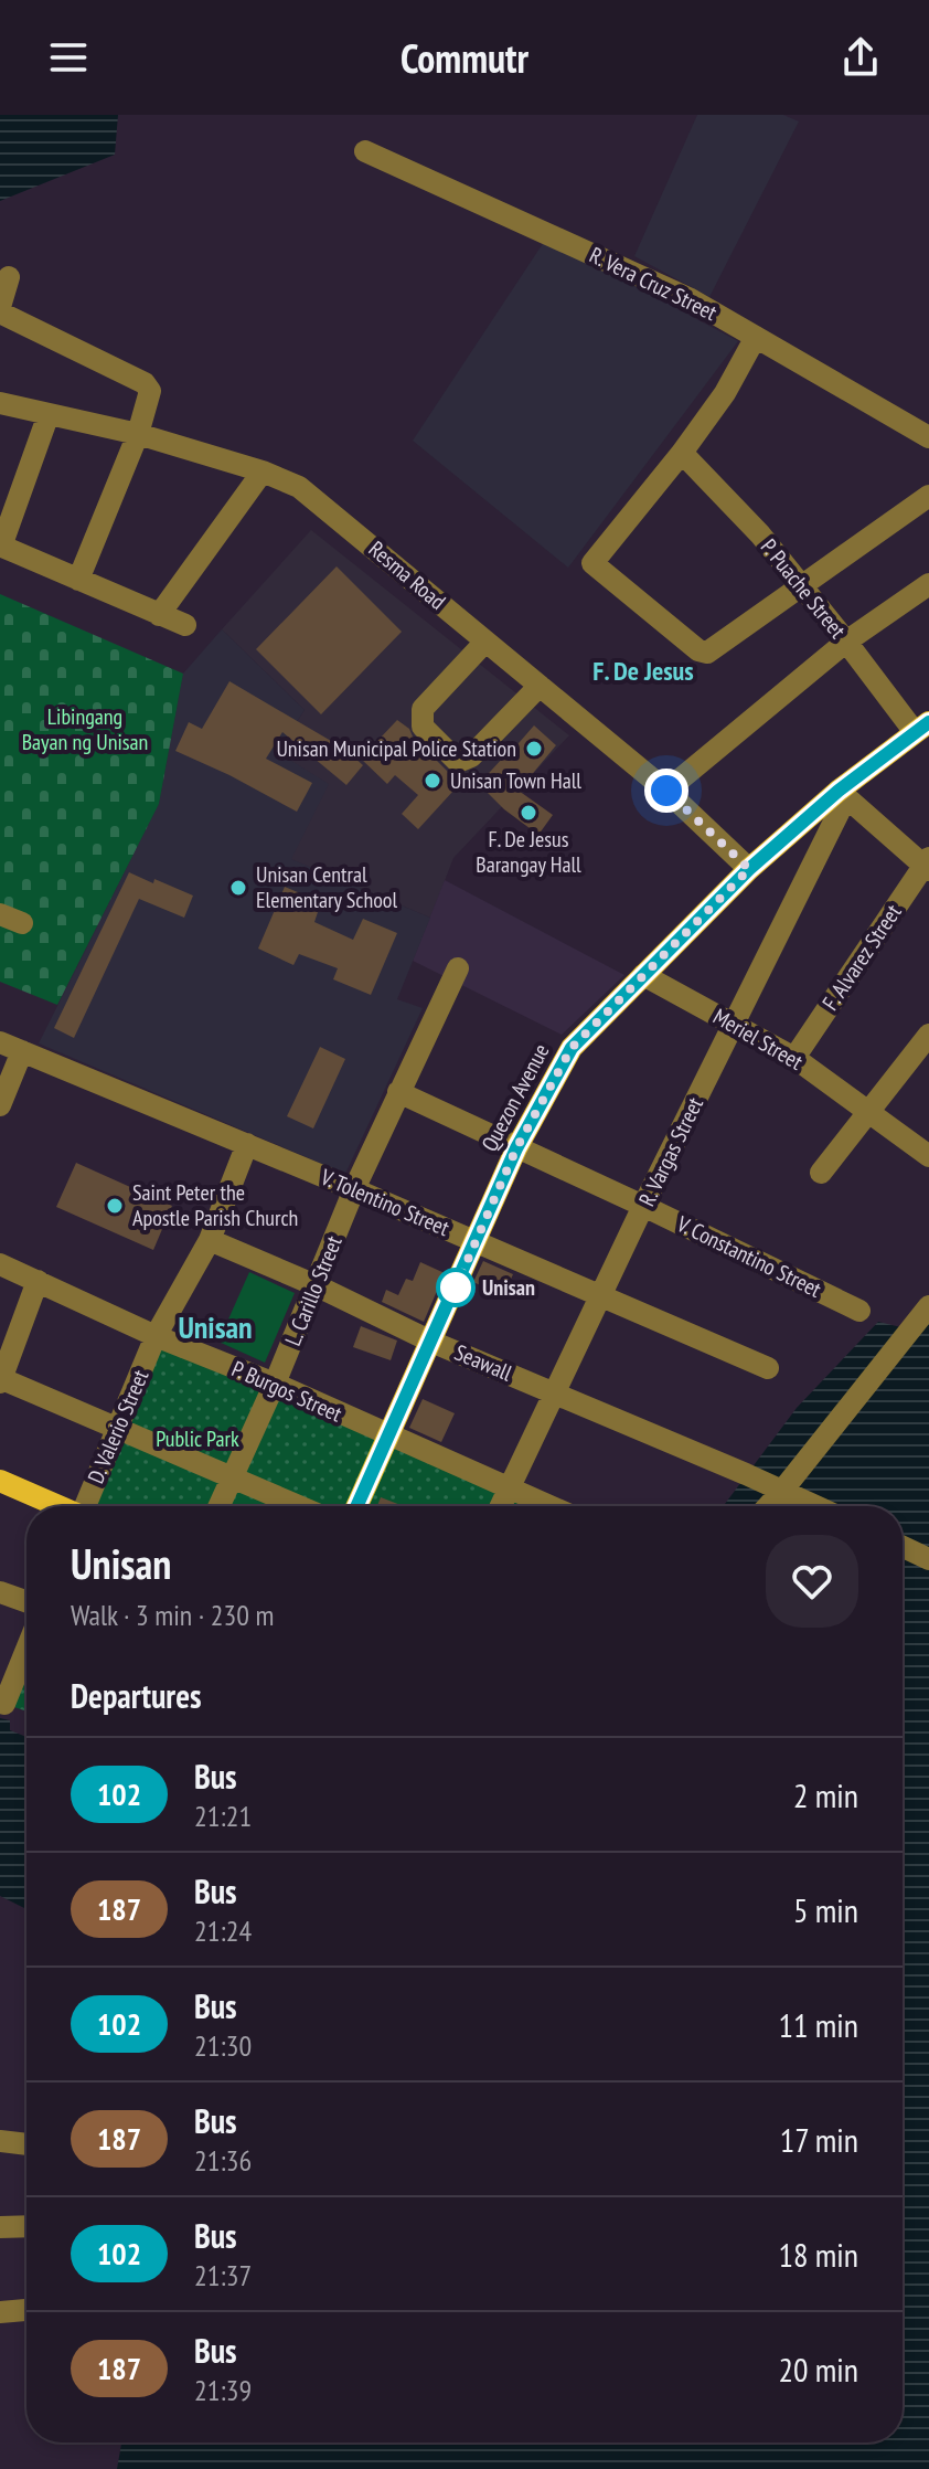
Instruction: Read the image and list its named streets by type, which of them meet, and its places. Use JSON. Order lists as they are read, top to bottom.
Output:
{
  "streets": {
    "main road": ["Quezon Avenue"],
    "street": [
      "R. Vera Cruz Street",
      "Resma Road",
      "P. Puache Street",
      "F. Alvarez Street",
      "Meriel Street",
      "R. Vargas Street",
      "V. Tolentino Street",
      "V. Constantino Street",
      "L. Carillo Street",
      "Seawall",
      "P. Burgos Street",
      "D. Valerio Street"
    ]
  },
  "crossings": [
    ["Resma Road", "Quezon Avenue"],
    ["P. Puache Street", "Quezon Avenue"],
    ["F. Alvarez Street", "Meriel Street"],
    ["Meriel Street", "Quezon Avenue"],
    ["Meriel Street", "R. Vargas Street"],
    ["Quezon Avenue", "R. Vargas Street"],
    ["Quezon Avenue", "V. Tolentino Street"],
    ["Quezon Avenue", "V. Constantino Street"],
    ["Quezon Avenue", "Seawall"],
    ["Quezon Avenue", "P. Burgos Street"],
    ["R. Vargas Street", "V. Tolentino Street"],
    ["R. Vargas Street", "V. Constantino Street"],
    ["R. Vargas Street", "Seawall"],
    ["R. Vargas Street", "P. Burgos Street"],
    ["V. Tolentino Street", "L. Carillo Street"],
    ["V. Tolentino Street", "D. Valerio Street"],
    ["V. Constantino Street", "L. Carillo Street"],
    ["L. Carillo Street", "Seawall"],
    ["L. Carillo Street", "P. Burgos Street"],
    ["Seawall", "D. Valerio Street"],
    ["P. Burgos Street", "D. Valerio Street"]
  ],
  "districts": ["F. De Jesus", "Unisan"],
  "parks": ["Libingang Bayan ng Unisan", "Public Park"],
  "places": [
    "Unisan Municipal Police Station",
    "Unisan Town Hall",
    "F. De Jesus Barangay Hall",
    "Unisan Central Elementary School",
    "Saint Peter the Apostle Parish Church",
    "Unisan"
  ],
  "lines": ["bus line 102"],
  "page": {
    "header": "Commutr",
    "heading": [
      ["Unisan", "Walk · 3 min · 230 m"],
      "Departures"
    ],
    "list": [
      {
        "mark": "102",
        "name": "Bus",
        "note": "21:21",
        "value": "2 min"
      },
      {
        "mark": "187",
        "name": "Bus",
        "note": "21:24",
        "value": "5 min"
      },
      {
        "mark": "102",
        "name": "Bus",
        "note": "21:30",
        "value": "11 min"
      },
      {
        "mark": "187",
        "name": "Bus",
        "note": "21:36",
        "value": "17 min"
      },
      {
        "mark": "102",
        "name": "Bus",
        "note": "21:37",
        "value": "18 min"
      },
      {
        "mark": "187",
        "name": "Bus",
        "note": "21:39",
        "value": "20 min"
      }
    ]
  }
}
